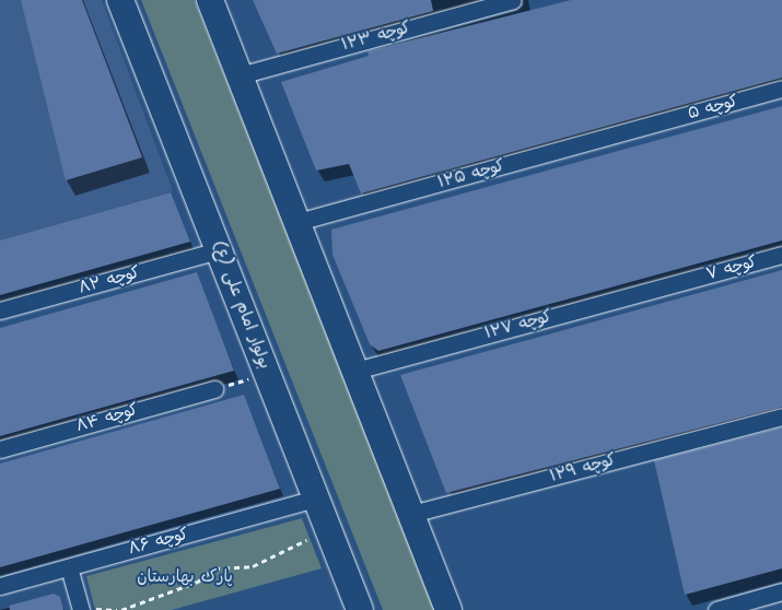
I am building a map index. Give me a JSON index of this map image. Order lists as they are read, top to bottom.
{
  "streets": {
    "main road": ["بولوار امام علی (ع)"],
    "street": [
      "کوچه ۱۲۳",
      "کوچه ۵",
      "کوچه ۱۲۵",
      "کوچه ۷",
      "کوچه ۸۲",
      "کوچه ۱۲۷",
      "کوچه ۸۴",
      "کوچه ۱۲۹",
      "کوچه ۸۶"
    ]
  },
  "crossings": [
    ["کوچه ۵", "کوچه ۱۲۵"],
    ["کوچه ۷", "کوچه ۱۲۷"],
    ["کوچه ۸۲", "بولوار امام علی (ع)"],
    ["بولوار امام علی (ع)", "کوچه ۸۶"]
  ],
  "parks": ["پارک بهارستان"]
}
